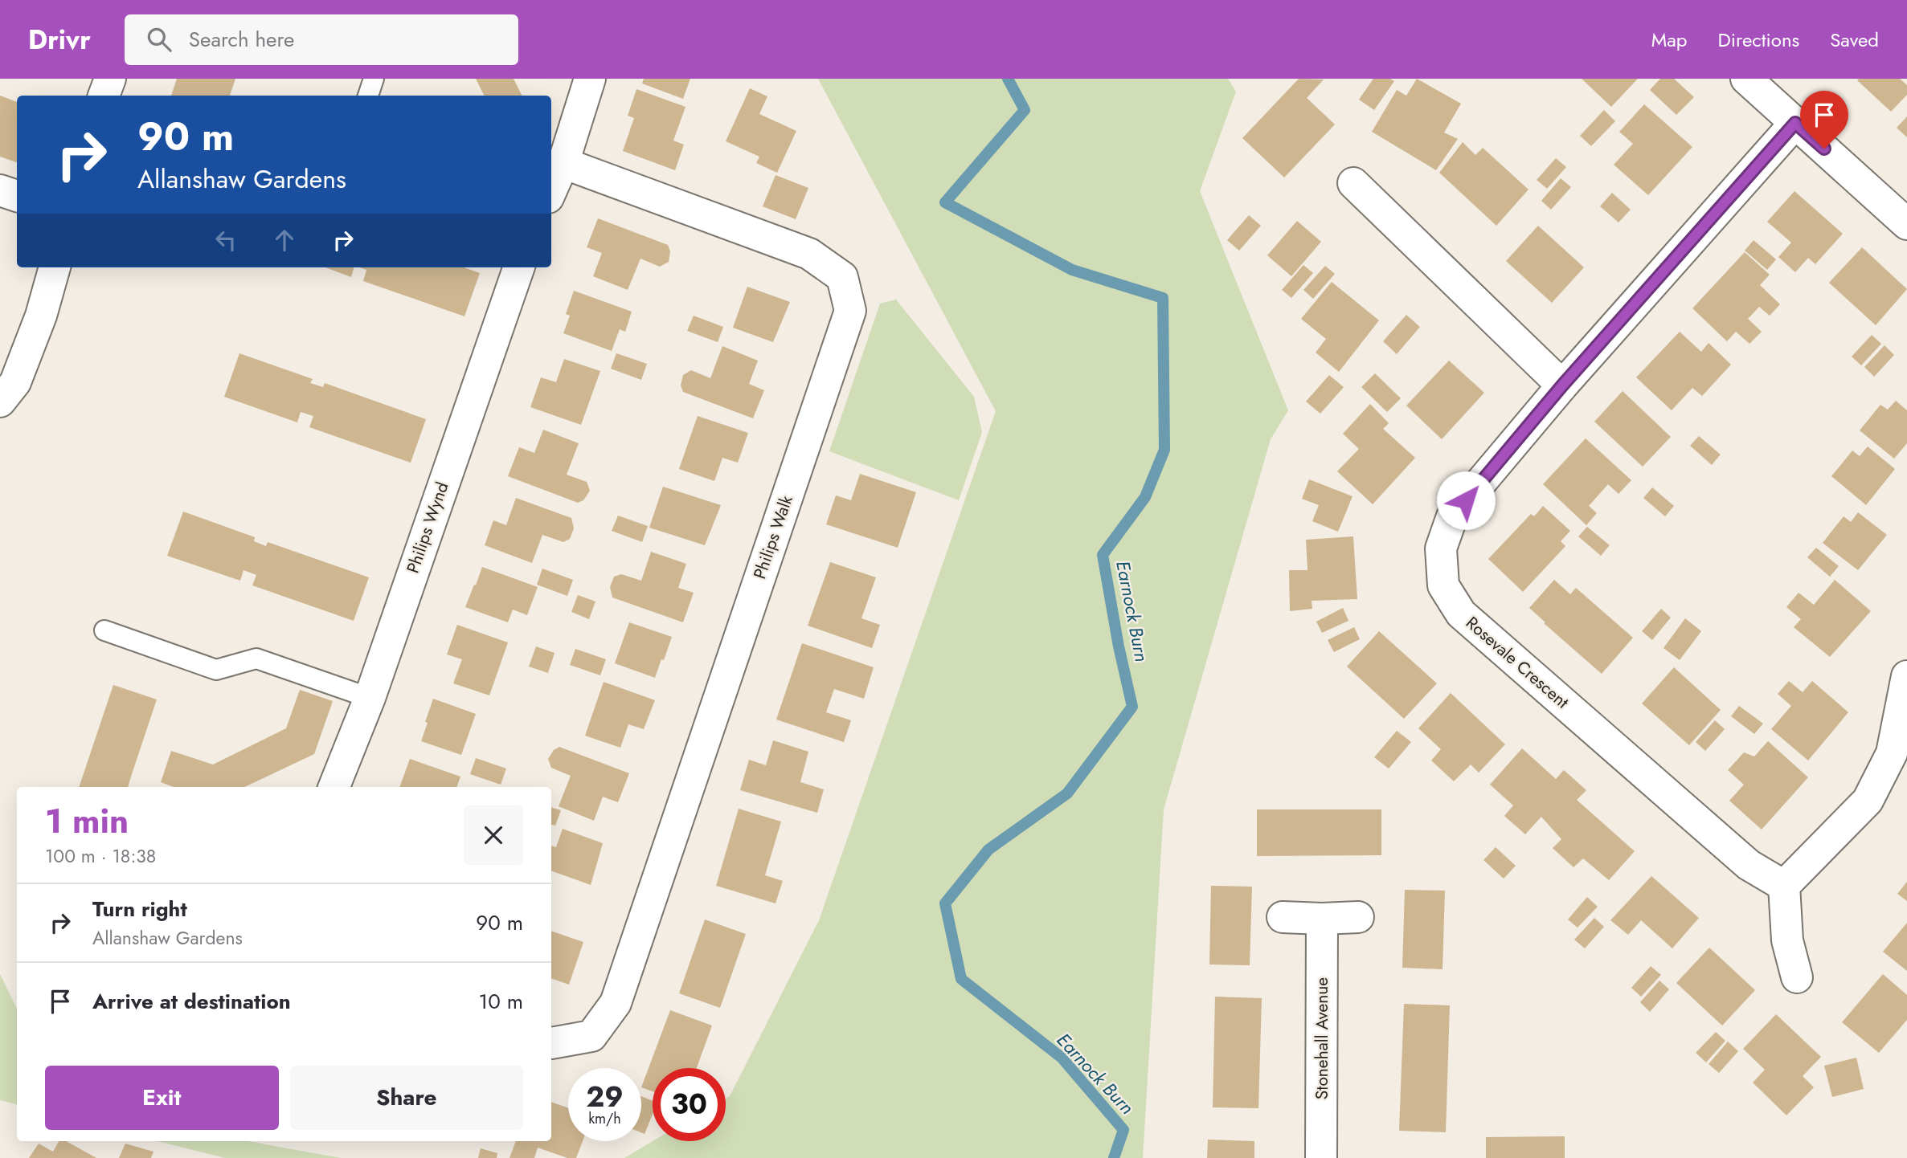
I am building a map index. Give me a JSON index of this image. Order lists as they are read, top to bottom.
{
  "streets": {
    "street": [
      "Philips Wynd",
      "Philips Walk",
      "Rosevale Crescent",
      "Stonehall Avenue"
    ]
  },
  "water": ["Earnock Burn"],
  "page": {
    "header": "Drivr",
    "search": "Search here",
    "nav": ["Map", "Directions", "Saved"],
    "turn": ["90 m", "Allanshaw Gardens"],
    "heading": ["1 min", "100 m · 18:38"],
    "list": [
      {
        "name": "Turn right",
        "note": "Allanshaw Gardens",
        "value": "90 m"
      },
      {
        "name": "Arrive at destination",
        "value": "10 m"
      }
    ],
    "buttons": ["Exit", "Share"],
    "speed": "29 km/h",
    "limit": "30"
  }
}
